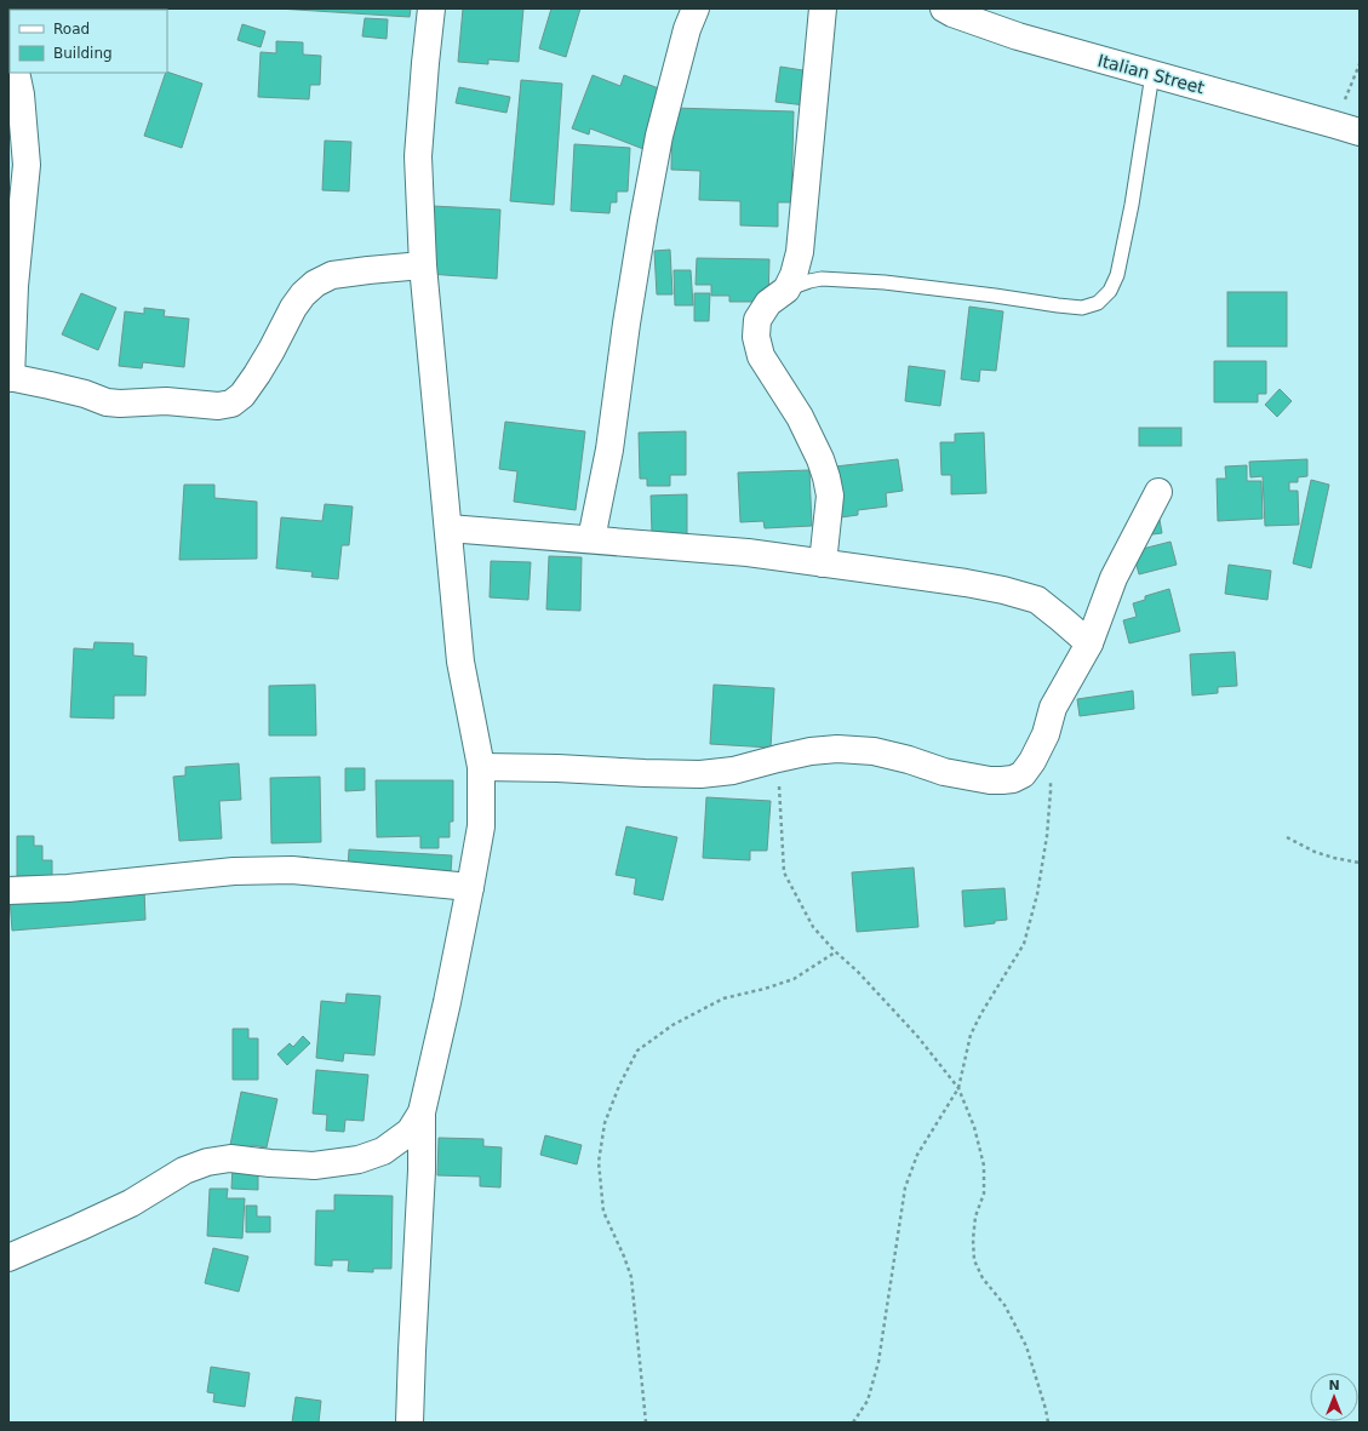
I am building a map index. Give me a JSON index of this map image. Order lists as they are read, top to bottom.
{
  "streets": {
    "street": ["Italian Street"]
  },
  "legend": ["Road", "Building"],
  "north": "top"
}
